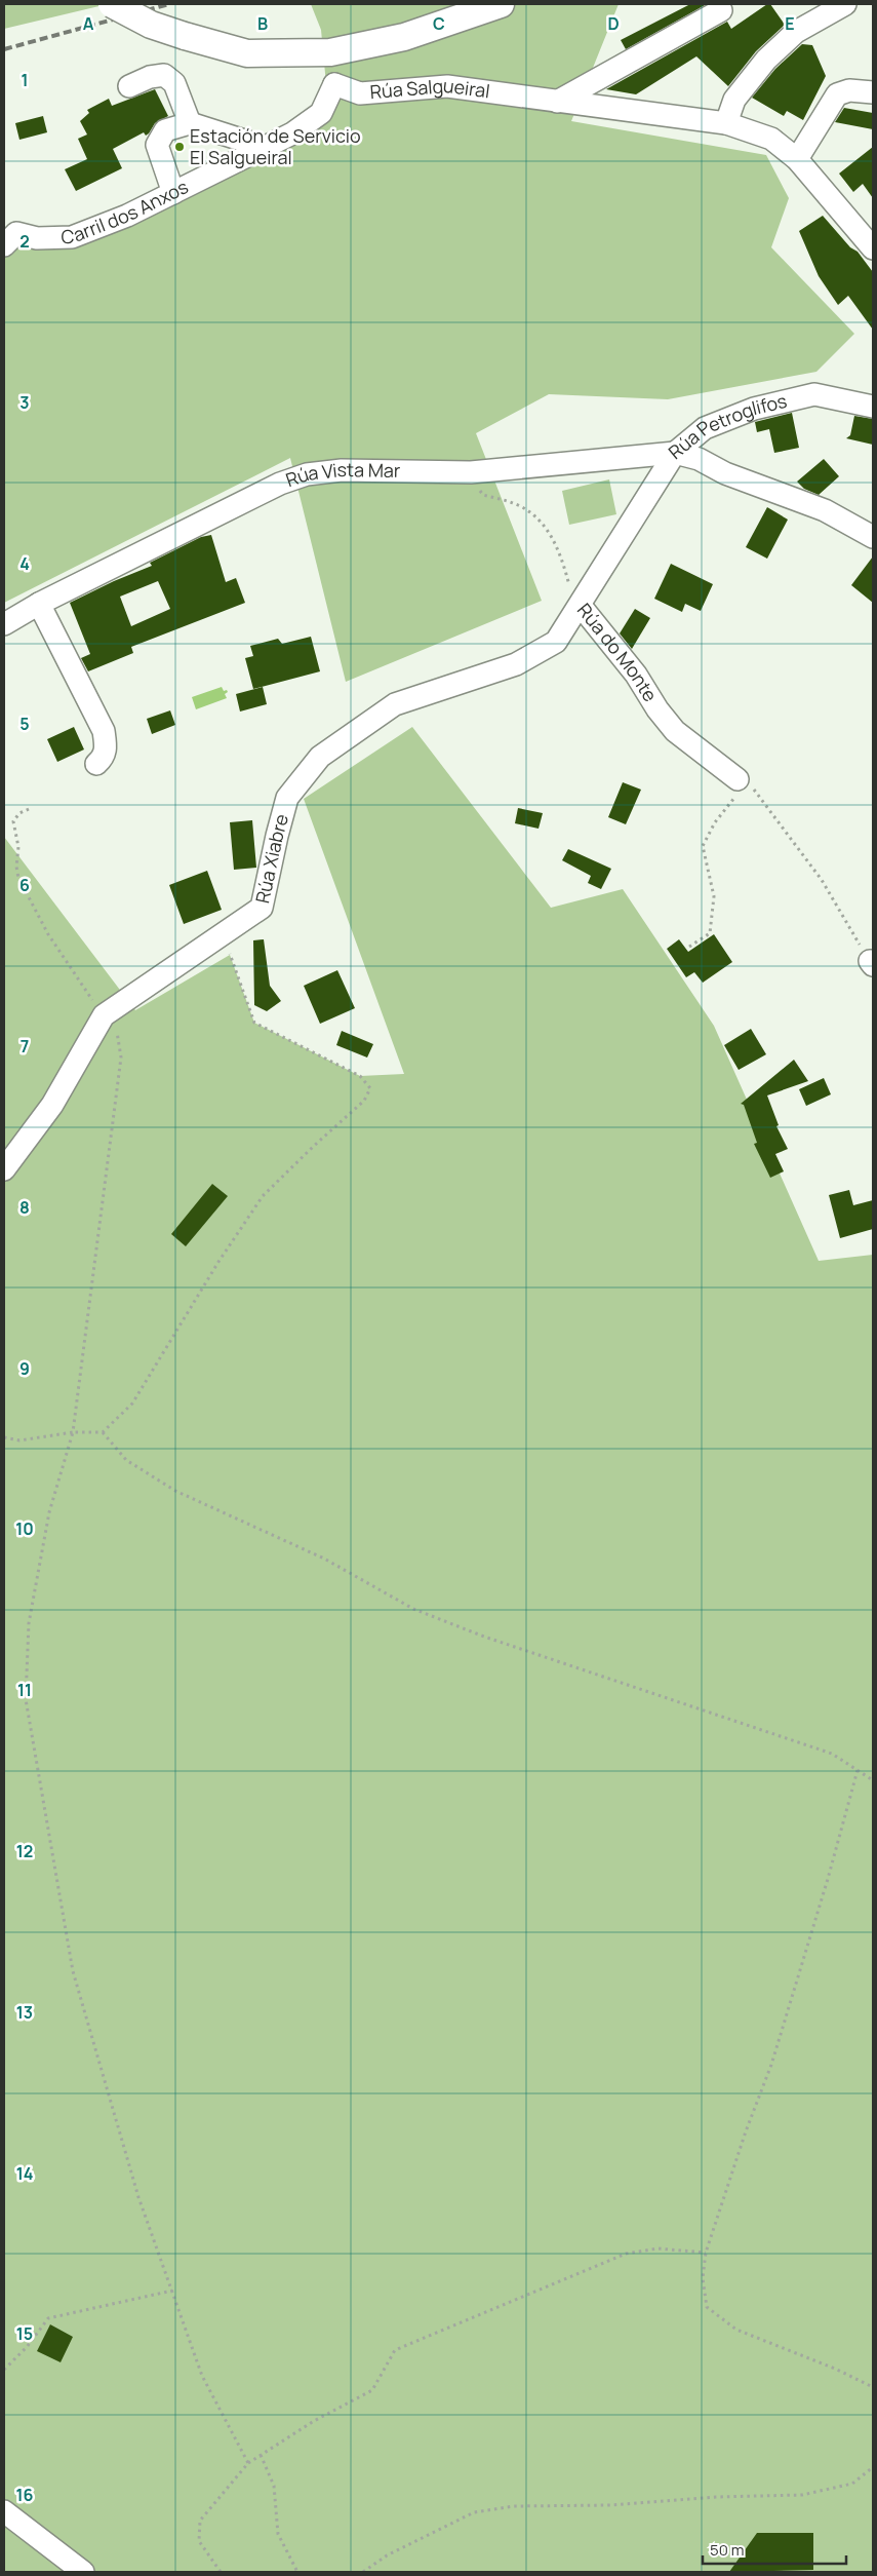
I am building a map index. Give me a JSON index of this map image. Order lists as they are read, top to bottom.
{
  "streets": {
    "street": [
      "Rúa Salgueiral",
      "Carril dos Anxos",
      "Rúa Petroglifos",
      "Rúa Vista Mar",
      "Rúa do Monte",
      "Rúa Xiabre"
    ]
  },
  "crossings": [
    ["Rúa Salgueiral", "Carril dos Anxos"],
    ["Rúa Petroglifos", "Rúa Vista Mar"],
    ["Rúa Petroglifos", "Rúa do Monte"],
    ["Rúa Vista Mar", "Rúa do Monte"],
    ["Rúa do Monte", "Rúa Xiabre"]
  ],
  "places": ["Estación de Servicio El Salgueiral"],
  "scale_bar": "50 m",
  "grid": {
    "columns": [
      "A",
      "B",
      "C",
      "D",
      "E"
    ],
    "rows": [
      "1",
      "2",
      "3",
      "4",
      "5",
      "6",
      "7",
      "8",
      "9",
      "10",
      "11",
      "12",
      "13",
      "14",
      "15",
      "16"
    ]
  }
}
